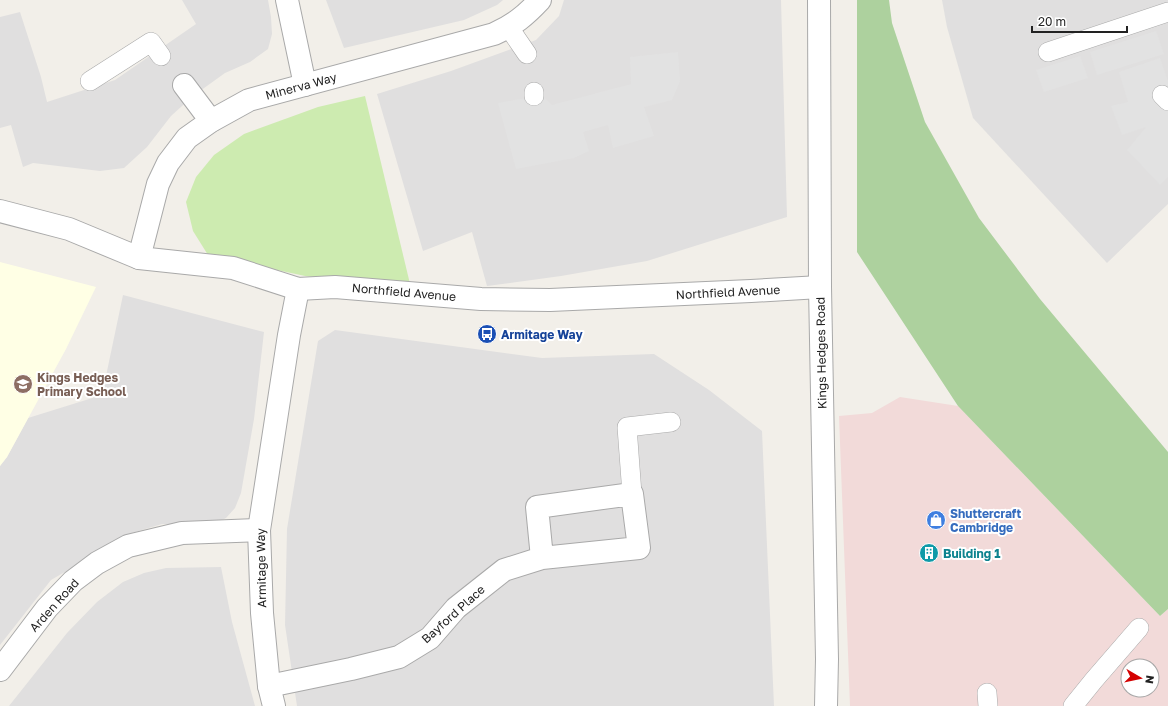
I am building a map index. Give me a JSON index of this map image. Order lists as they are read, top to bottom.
{
  "streets": {
    "street": [
      "Minerva Way",
      "Northfield Avenue",
      "Kings Hedges Road",
      "Armitage Way",
      "Arden Road",
      "Bayford Place"
    ]
  },
  "crossings": [
    ["Minerva Way", "Northfield Avenue"],
    ["Northfield Avenue", "Kings Hedges Road"],
    ["Northfield Avenue", "Armitage Way"],
    ["Armitage Way", "Arden Road"],
    ["Armitage Way", "Bayford Place"]
  ],
  "places": {
    "bus stop": ["Armitage Way"],
    "school or university": ["Kings Hedges Primary School"],
    "shop": ["Shuttercraft Cambridge"],
    "building": ["Building 1"]
  },
  "scale_bar": "20 m",
  "north": "right"
}
